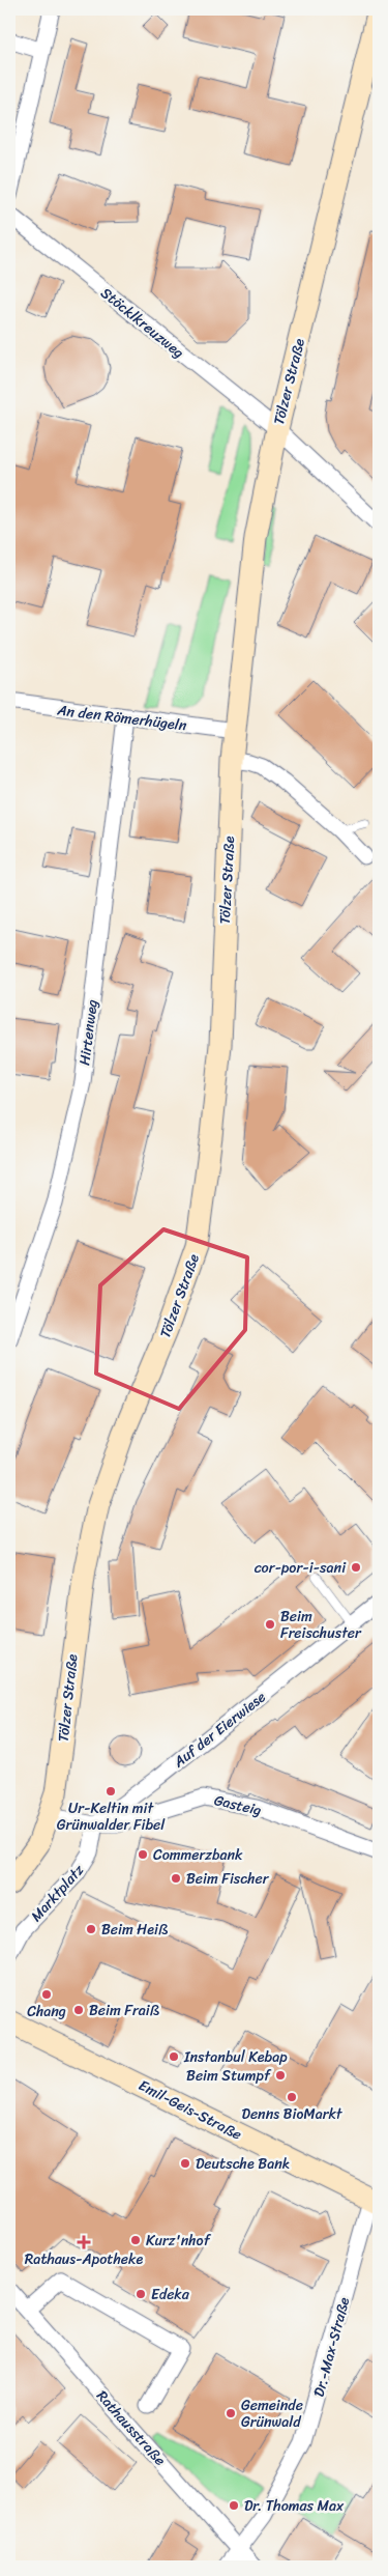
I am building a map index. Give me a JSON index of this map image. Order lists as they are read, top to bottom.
{
  "streets": {
    "main road": ["Tölzer Straße", "Emil-Geis-Straße"],
    "street": [
      "Stöcklkreuzweg",
      "An den Römerhügeln",
      "Hirtenweg",
      "Auf der Eierwiese",
      "Gasteig",
      "Marktplatz",
      "Dr.-Max-Straße",
      "Rathausstraße"
    ]
  },
  "crossings": [
    ["Stöcklkreuzweg", "Tölzer Straße"],
    ["Tölzer Straße", "An den Römerhügeln"],
    ["An den Römerhügeln", "Hirtenweg"],
    ["Auf der Eierwiese", "Gasteig"],
    ["Auf der Eierwiese", "Marktplatz"],
    ["Gasteig", "Marktplatz"],
    ["Emil-Geis-Straße", "Dr.-Max-Straße"],
    ["Dr.-Max-Straße", "Rathausstraße"]
  ],
  "places": {
    "other": [
      "cor-por-i-sani",
      "Beim Freischuster",
      "Ur-Keltin mit Grünwalder Fibel",
      "Commerzbank",
      "Beim Fischer",
      "Beim Heiß",
      "Chang",
      "Beim Fraiß",
      "Instanbul Kebap",
      "Beim Stumpf",
      "Denns BioMarkt",
      "Deutsche Bank",
      "Kurz'nhof",
      "Edeka",
      "Gemeinde Grünwald",
      "Dr. Thomas Max"
    ],
    "health": ["Rathaus-Apotheke"]
  }
}
